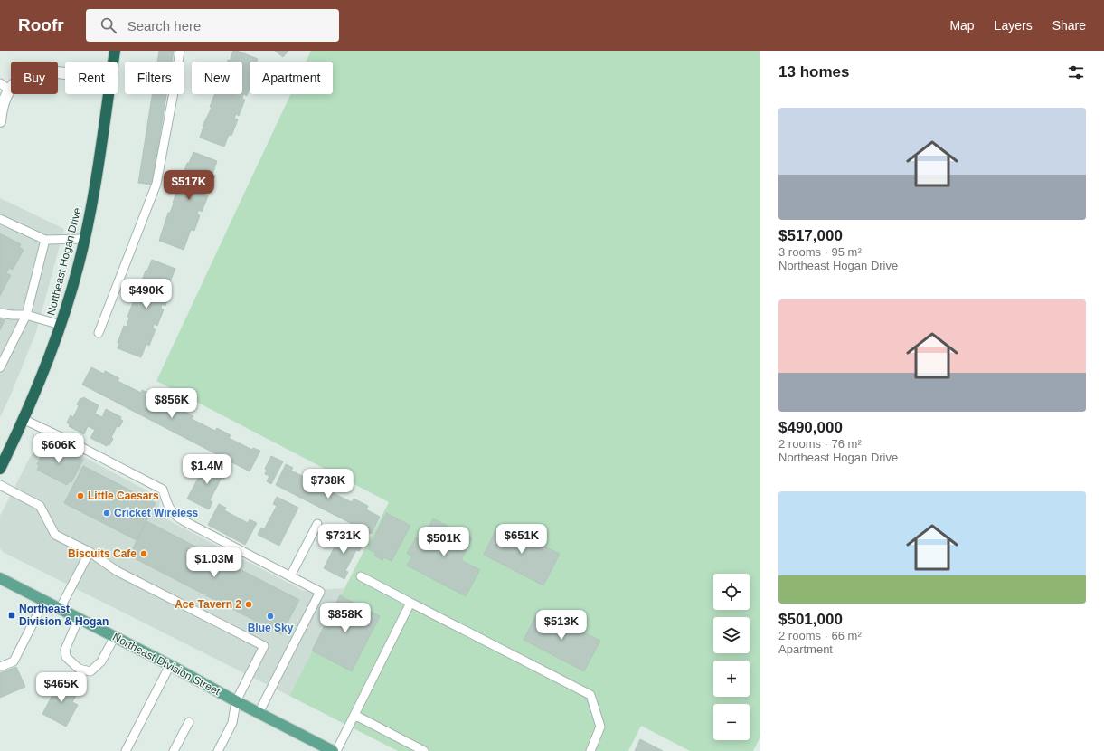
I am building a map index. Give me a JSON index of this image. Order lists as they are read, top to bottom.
{
  "streets": {
    "highway": ["Northeast Hogan Drive"],
    "main road": ["Northeast Division Street"]
  },
  "places": {
    "other": [
      "Little Caesars",
      "Cricket Wireless",
      "Biscuits Cafe",
      "Ace Tavern 2",
      "Blue Sky"
    ],
    "transit": ["Northeast Division & Hogan"]
  },
  "page": {
    "header": "Roofr",
    "search": "Search here",
    "nav": ["Map", "Layers", "Share"],
    "heading": "13 homes",
    "chip": [
      "Buy",
      "Rent",
      "Filters",
      "New",
      "Apartment"
    ],
    "list": [
      {
        "name": "$517,000",
        "note": "3 rooms · 95 m² · Northeast Hogan Drive"
      },
      {
        "name": "$490,000",
        "note": "2 rooms · 76 m² · Northeast Hogan Drive"
      },
      {
        "name": "$501,000",
        "note": "2 rooms · 66 m² · Apartment"
      }
    ],
    "price": [
      "$517K",
      "$490K",
      "$856K",
      "$606K",
      "$1.4M",
      "$738K",
      "$731K",
      "$651K",
      "$501K",
      "$1.03M",
      "$858K",
      "$513K",
      "$465K"
    ],
    "map_buttons": ["+", "−"]
  }
}
